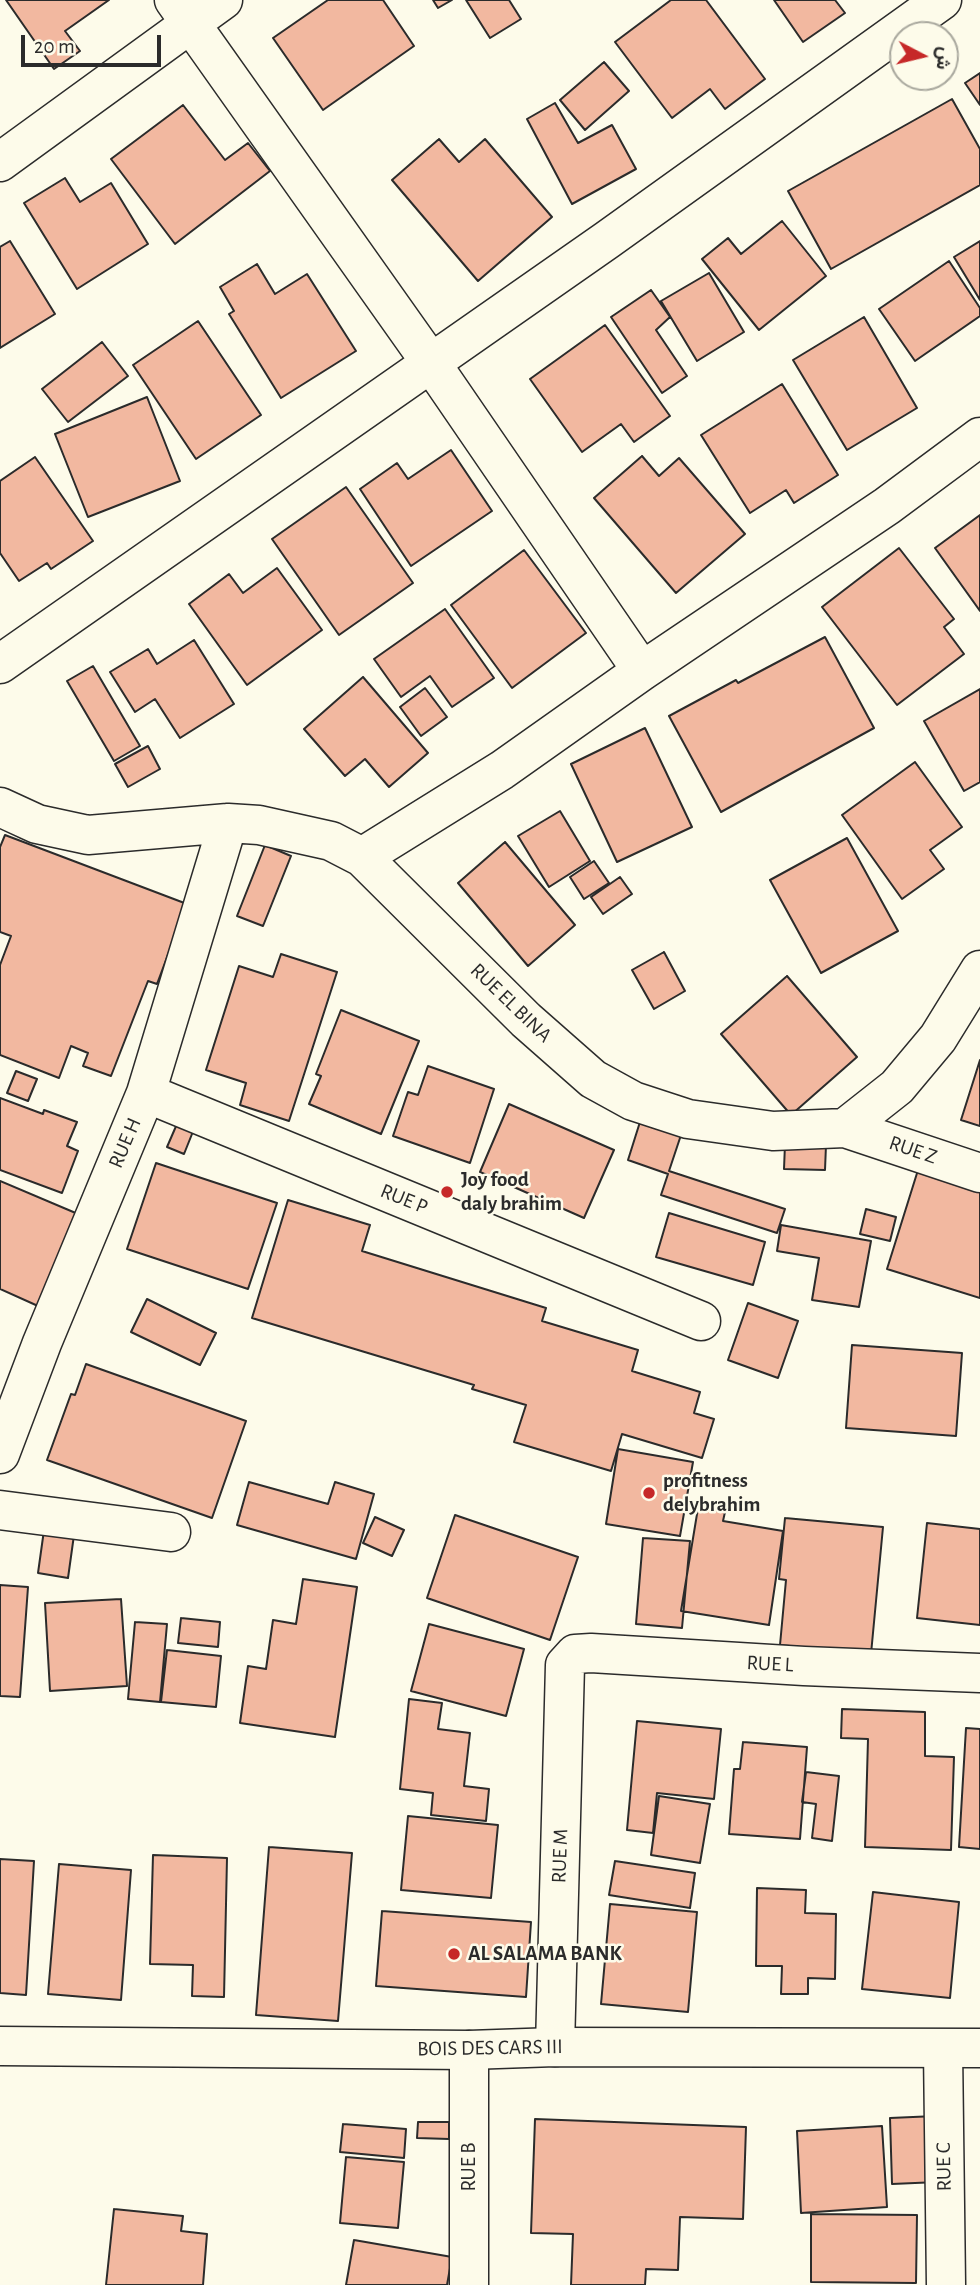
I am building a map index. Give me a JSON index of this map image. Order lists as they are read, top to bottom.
{
  "streets": {
    "street": [
      "RUE EL BINA",
      "RUE H",
      "RUE Z",
      "RUE P",
      "RUE L",
      "RUE M",
      "BOIS DES CARS III",
      "RUE B",
      "RUE C"
    ]
  },
  "crossings": [
    ["RUE EL BINA", "RUE H"],
    ["RUE EL BINA", "RUE Z"],
    ["RUE H", "RUE P"],
    ["RUE L", "RUE M"],
    ["RUE M", "BOIS DES CARS III"],
    ["BOIS DES CARS III", "RUE B"],
    ["BOIS DES CARS III", "RUE C"]
  ],
  "places": ["Joy food daly brahim", "profitness delybrahim", "AL SALAMA BANK"],
  "scale_bar": "20 m",
  "north": "right"
}
